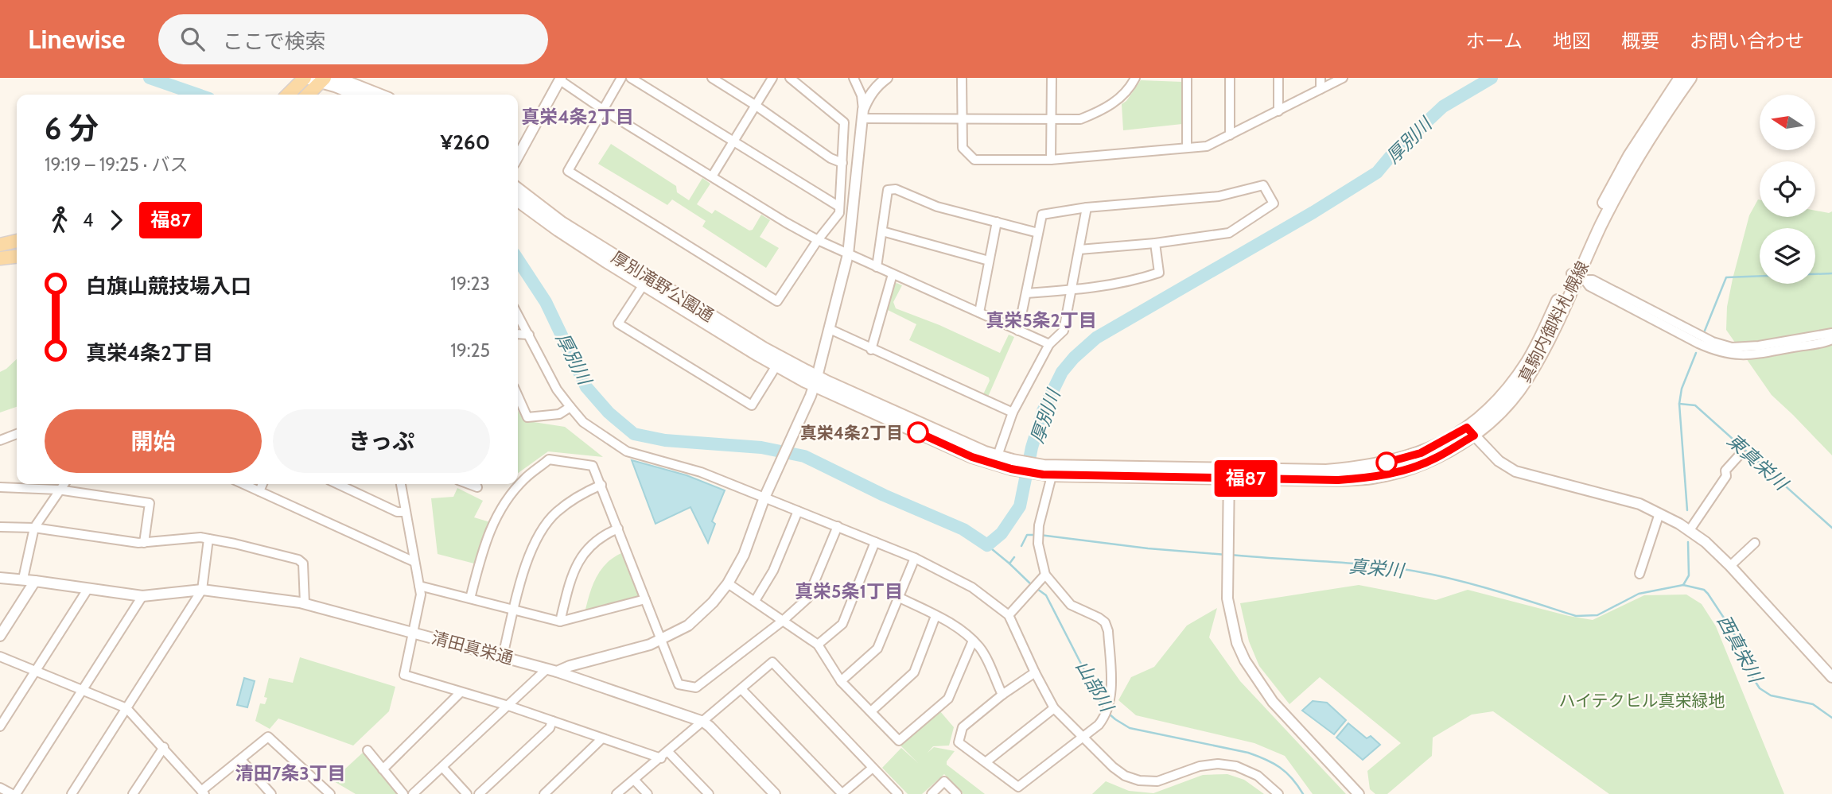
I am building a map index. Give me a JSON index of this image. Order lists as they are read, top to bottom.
{
  "streets": {
    "main road": ["厚別滝野公園通", "真駒内御料札幌線"],
    "street": ["清田真栄通"]
  },
  "crossings": [
    ["厚別滝野公園通", "真駒内御料札幌線"]
  ],
  "districts": [
    "真栄4条2丁目",
    "真栄5条2丁目",
    "真栄5条1丁目",
    "清田7条3丁目"
  ],
  "water": [
    "厚別川",
    "東真栄川",
    "真栄川",
    "西真栄川",
    "山部川"
  ],
  "parks": ["ハイテクヒル真栄緑地"],
  "places": ["真栄4条2丁目"],
  "lines": ["bus line 福87"],
  "north": "left",
  "page": {
    "header": "Linewise",
    "search": "ここで検索",
    "nav": [
      "ホーム",
      "地図",
      "概要",
      "お問い合わせ"
    ],
    "on_map": "福87",
    "heading": ["6 分", "19:19 – 19:25 · バス", "¥260"],
    "legs": ["4", "福87"],
    "list": [
      {
        "name": "白旗山競技場入口",
        "value": "19:23"
      },
      {
        "name": "真栄4条2丁目",
        "value": "19:25"
      }
    ],
    "buttons": ["開始", "きっぷ"]
  }
}
